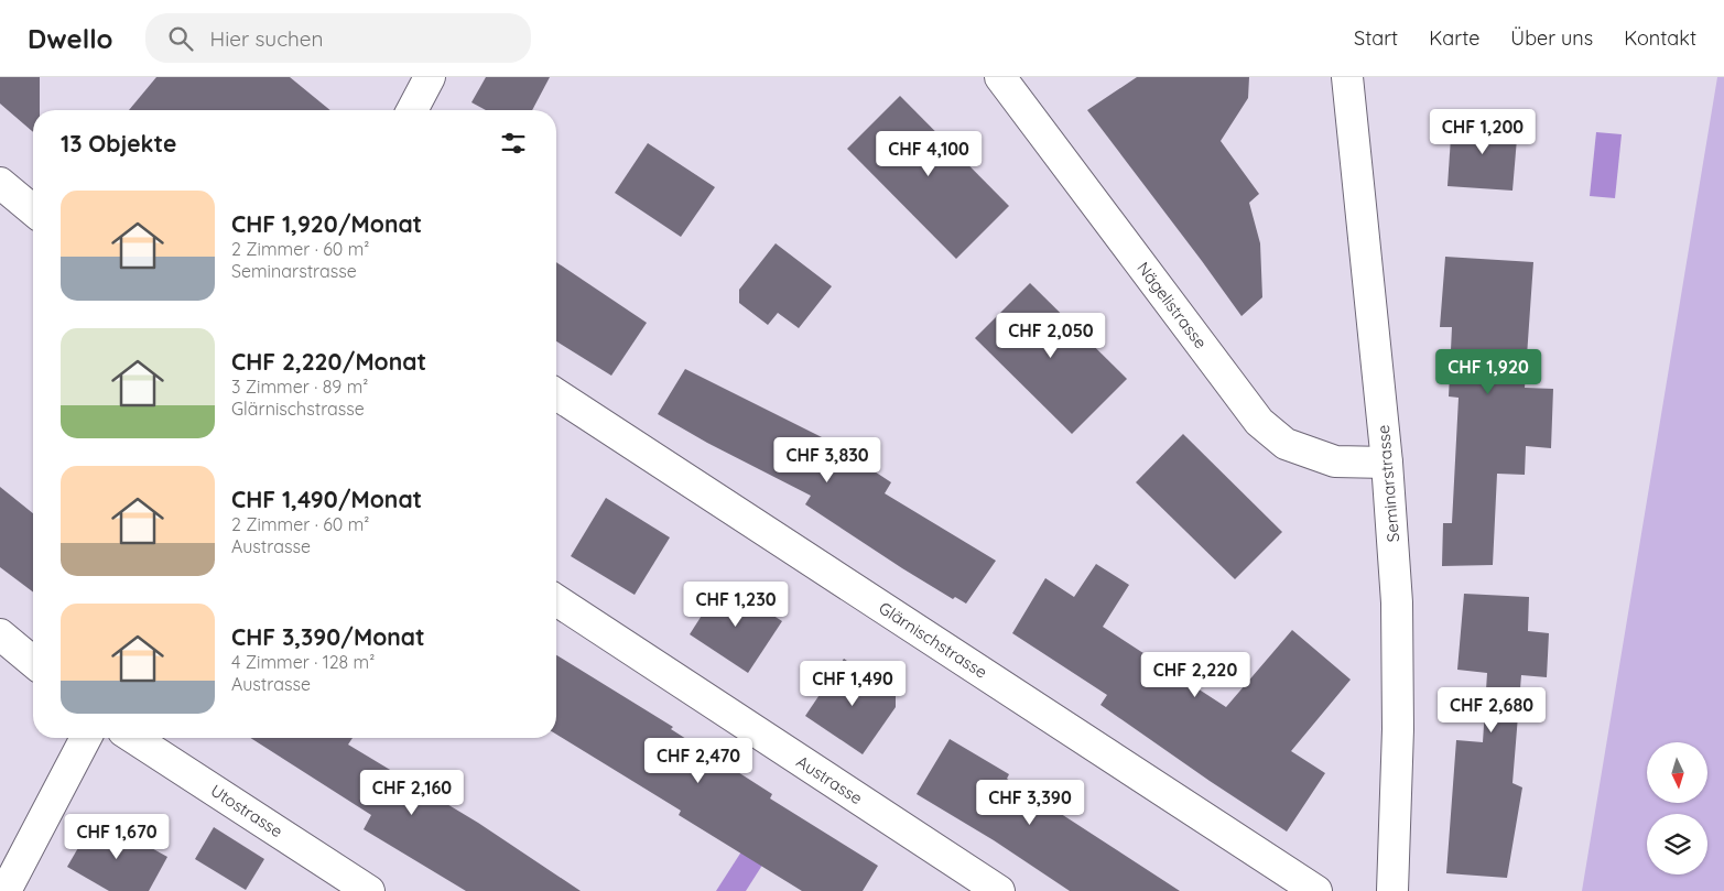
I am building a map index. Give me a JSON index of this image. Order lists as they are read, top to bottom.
{
  "streets": {
    "street": [
      "Nägelistrasse",
      "Seminarstrasse",
      "Glärnischstrasse",
      "Austrasse",
      "Utostrasse"
    ]
  },
  "crossings": [
    ["Nägelistrasse", "Seminarstrasse"]
  ],
  "north": "bottom",
  "page": {
    "header": "Dwello",
    "search": "Hier suchen",
    "nav": [
      "Start",
      "Karte",
      "Über uns",
      "Kontakt"
    ],
    "price": [
      "CHF 1,200",
      "CHF 4,100",
      "CHF 2,050",
      "CHF 1,920",
      "CHF 3,830",
      "CHF 1,230",
      "CHF 2,220",
      "CHF 1,490",
      "CHF 2,680",
      "CHF 2,470",
      "CHF 2,160",
      "CHF 3,390",
      "CHF 1,670"
    ],
    "heading": "13 Objekte",
    "list": [
      {
        "name": "CHF 1,920/Monat",
        "note": "2 Zimmer · 60 m² · Seminarstrasse"
      },
      {
        "name": "CHF 2,220/Monat",
        "note": "3 Zimmer · 89 m² · Glärnischstrasse"
      },
      {
        "name": "CHF 1,490/Monat",
        "note": "2 Zimmer · 60 m² · Austrasse"
      },
      {
        "name": "CHF 3,390/Monat",
        "note": "4 Zimmer · 128 m² · Austrasse"
      }
    ]
  }
}
